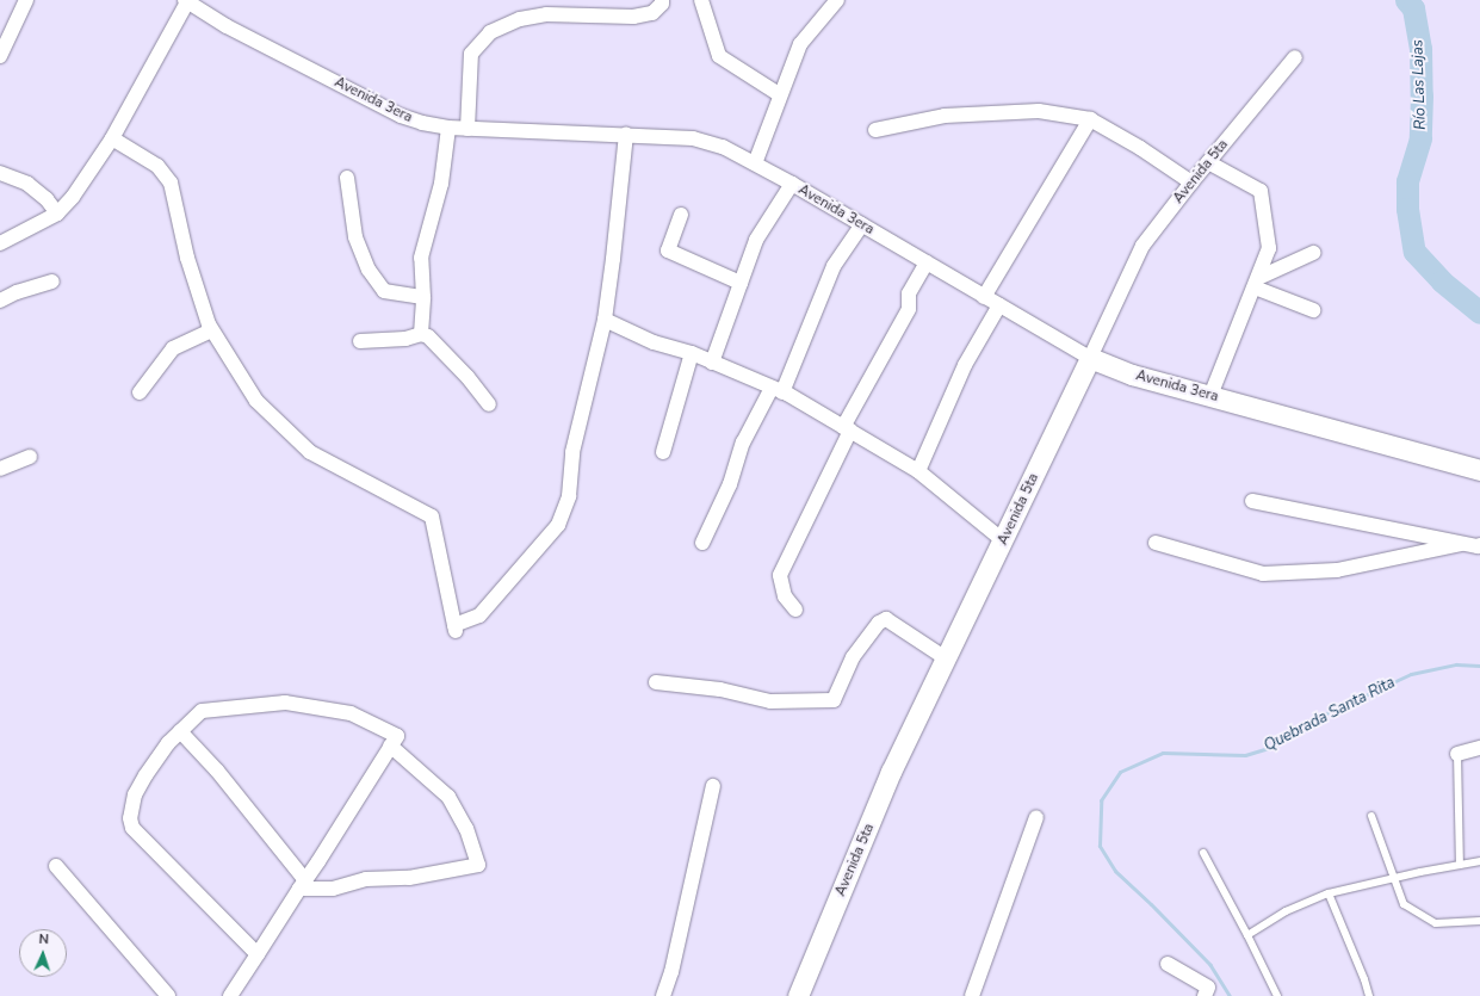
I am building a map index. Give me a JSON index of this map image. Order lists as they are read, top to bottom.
{
  "streets": {
    "street": ["Avenida 3era", "Avenida 5ta"]
  },
  "crossings": [
    ["Avenida 3era", "Avenida 5ta"]
  ],
  "water": ["Río Las Lajas", "Quebrada Santa Rita"],
  "north": "top"
}
